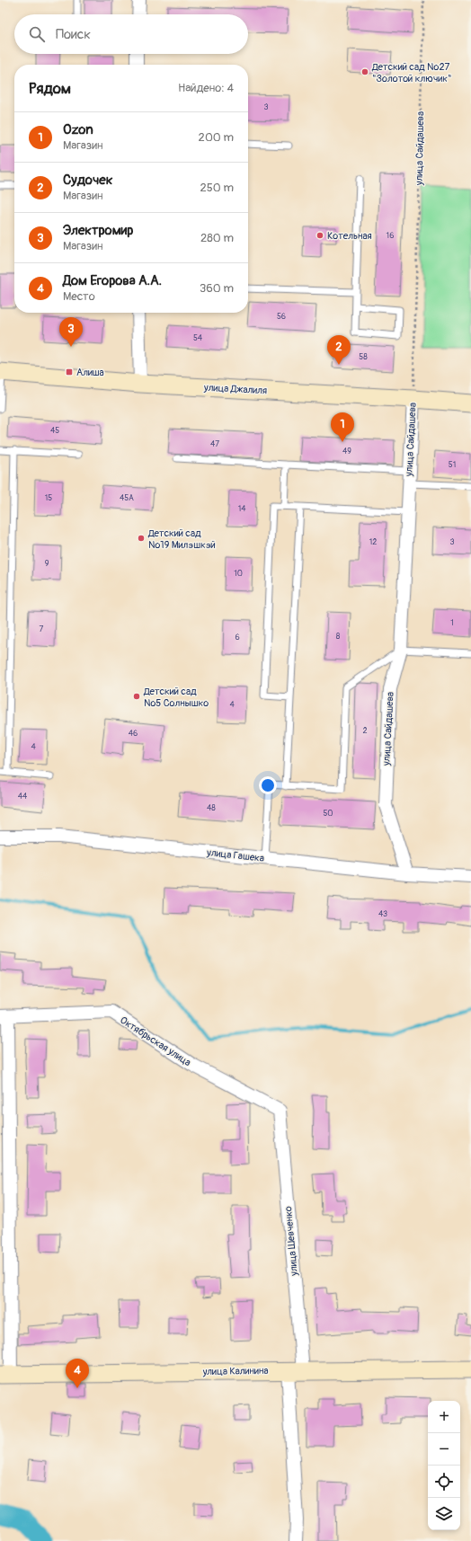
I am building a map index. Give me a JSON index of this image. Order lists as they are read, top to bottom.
{
  "streets": {
    "main road": ["улица Джалиля", "улица Калинина"],
    "street": [
      "улица Сайдашева",
      "улица Гашека",
      "Октябрьская улица",
      "улица Шевченко"
    ]
  },
  "crossings": [
    ["улица Сайдашева", "улица Джалиля"],
    ["улица Сайдашева", "улица Гашека"],
    ["Октябрьская улица", "улица Шевченко"],
    ["улица Шевченко", "улица Калинина"]
  ],
  "places": {
    "other": [
      "Детский сад №27 \"Золотой ключик\"",
      "Котельная",
      "Детский сад №19 Милэшкэй",
      "Детский сад №5 Солнышко"
    ],
    "transit": ["Алиша"]
  },
  "house_numbers": [
    "3",
    "16",
    "56",
    "54",
    "58",
    "45",
    "47",
    "49",
    "51",
    "15",
    "45А",
    "14",
    "12",
    "3",
    "9",
    "10",
    "1",
    "7",
    "8",
    "6",
    "4",
    "2",
    "46",
    "4",
    "44",
    "48",
    "50",
    "43"
  ],
  "page": {
    "search": "Поиск",
    "heading": ["Рядом", "Найдено: 4"],
    "list": [
      {
        "mark": "1",
        "name": "Ozon",
        "note": "Магазин",
        "value": "200 m"
      },
      {
        "mark": "2",
        "name": "Судочек",
        "note": "Магазин",
        "value": "250 m"
      },
      {
        "mark": "3",
        "name": "Электромир",
        "note": "Магазин",
        "value": "280 m"
      },
      {
        "mark": "4",
        "name": "Дом Егорова А.А.",
        "note": "Место",
        "value": "360 m"
      }
    ],
    "pins": [
      "3",
      "2",
      "1",
      "4"
    ],
    "map_buttons": ["+", "−"]
  }
}
